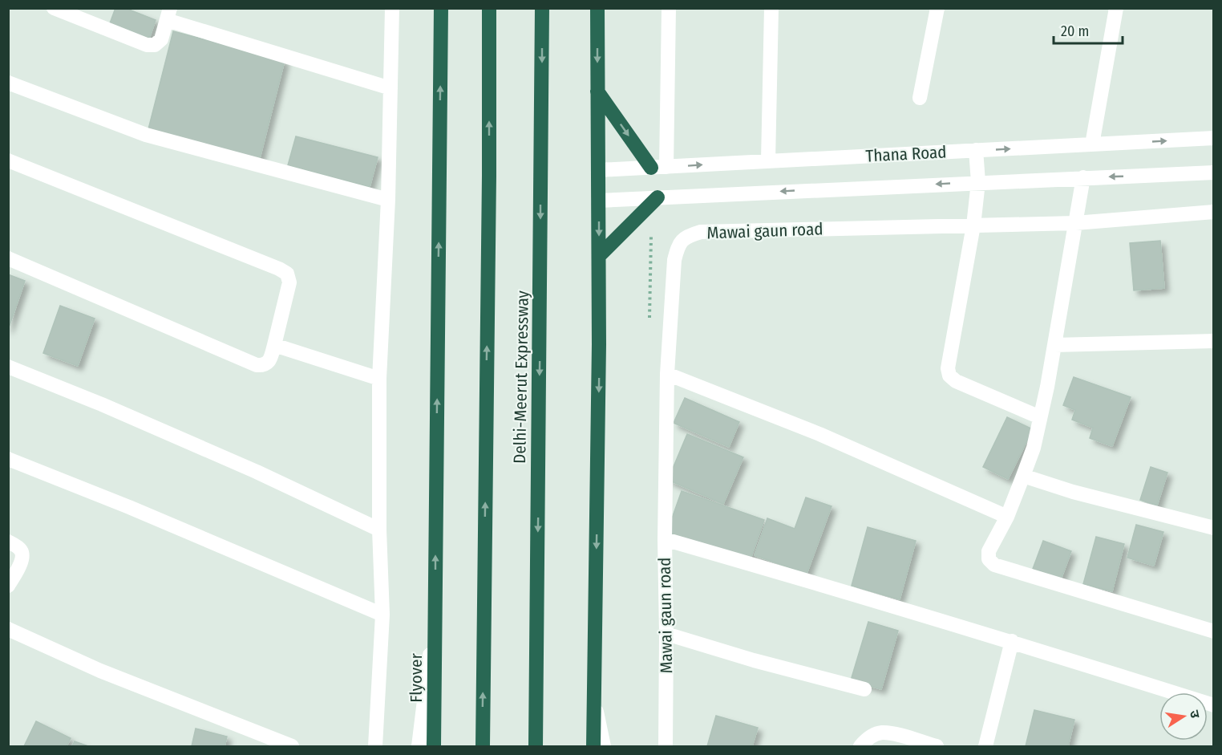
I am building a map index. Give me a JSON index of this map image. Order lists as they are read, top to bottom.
{
  "streets": {
    "highway": ["Delhi-Meerut Expressway", "Flyover"],
    "street": ["Thana Road", "Mawai gaun road"]
  },
  "one_way": ["Flyover"],
  "scale_bar": "20 m",
  "north": "right"
}
